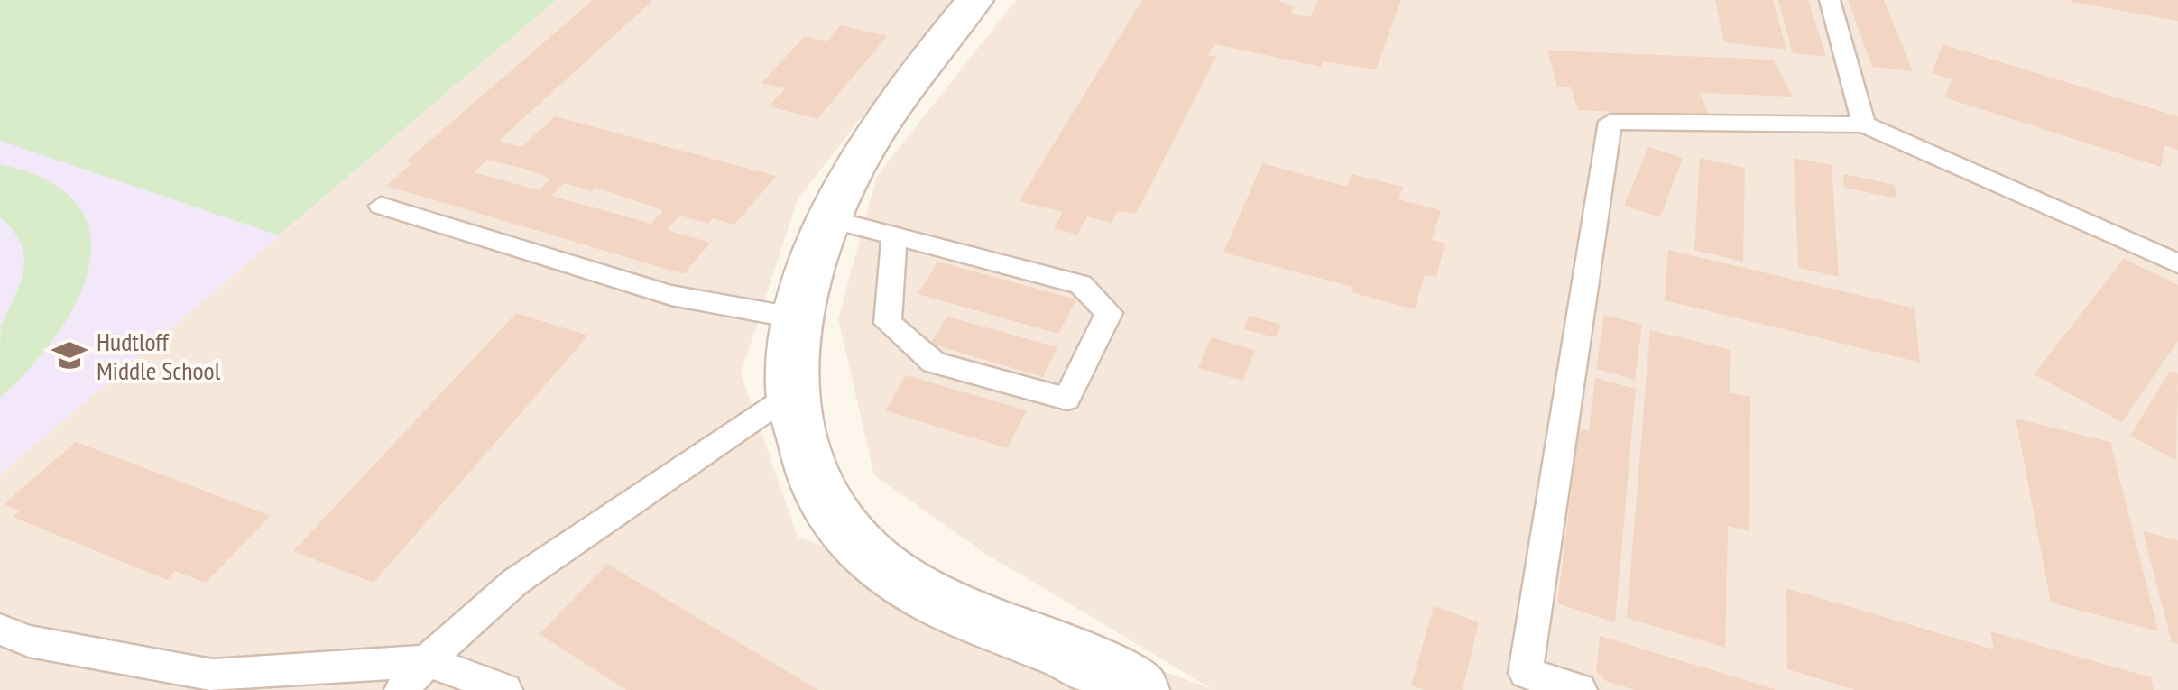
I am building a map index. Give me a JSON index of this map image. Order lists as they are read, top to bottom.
{
  "places": {
    "school or university": ["Hudtloff Middle School"]
  }
}
